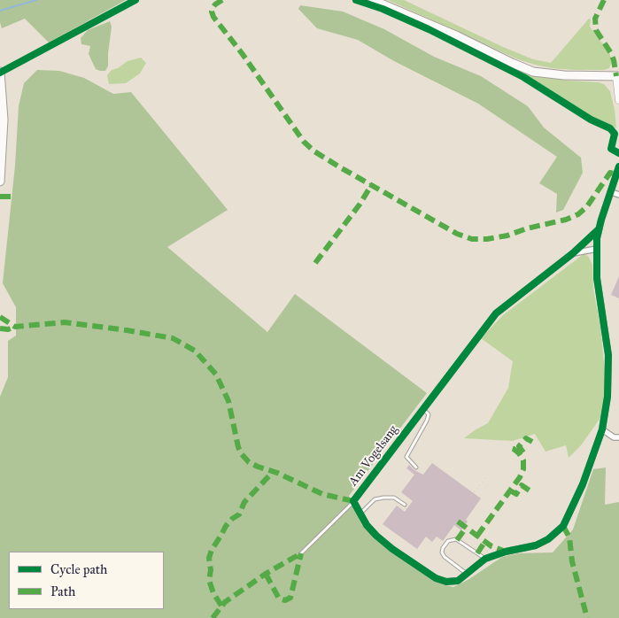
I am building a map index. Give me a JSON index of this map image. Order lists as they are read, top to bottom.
{
  "streets": {
    "street": ["Am Vogelsang"]
  },
  "legend": ["Cycle path", "Path"]
}
